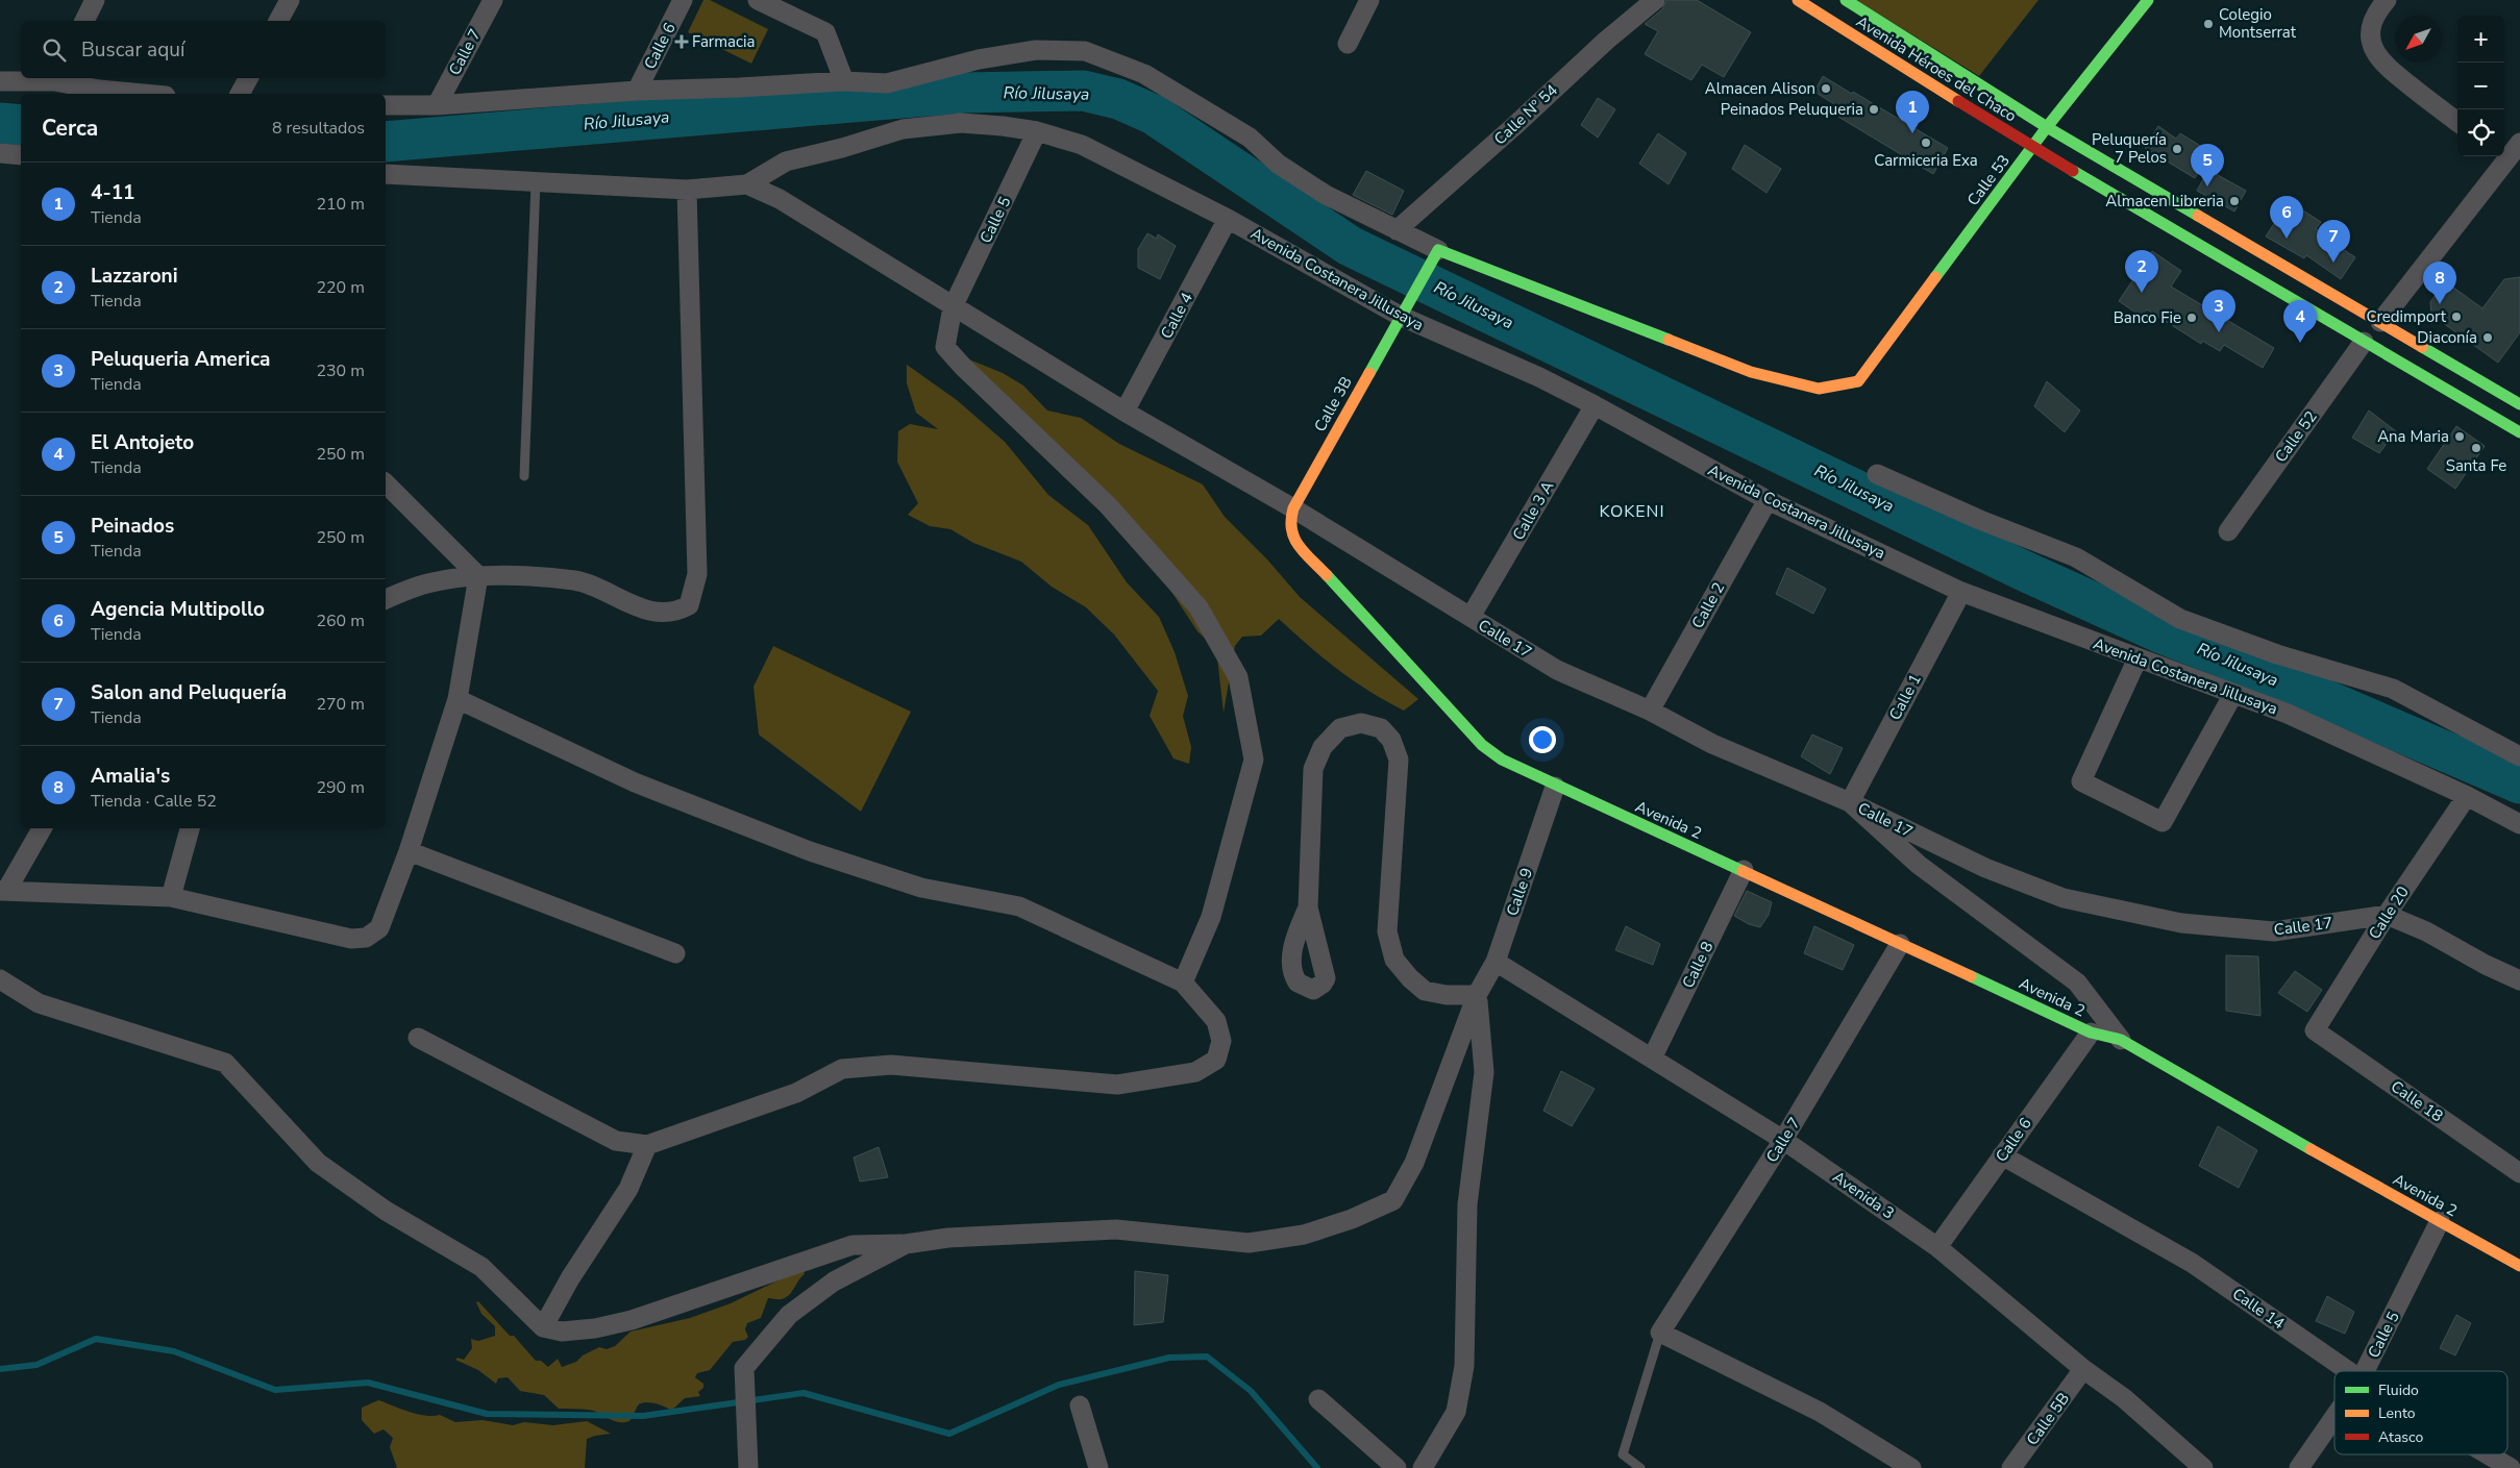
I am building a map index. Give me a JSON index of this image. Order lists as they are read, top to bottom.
{
  "streets": {
    "street": [
      "Calle 6",
      "Calle 7",
      "Avenida Héroes del Chaco",
      "Calle Nº 54",
      "Calle 53",
      "Calle 5",
      "Avenida Costanera Jillusaya",
      "Calle 4",
      "Calle 3B",
      "Calle 52",
      "Calle 3 A",
      "Calle 2",
      "Calle 17",
      "Calle 1",
      "Avenida 2",
      "Calle 9",
      "Calle 20",
      "Calle 8",
      "Calle 18",
      "Avenida 3",
      "Calle 14",
      "Calle 5B"
    ]
  },
  "crossings": [
    ["Calle 6", "Avenida 2"],
    ["Calle 6", "Avenida 3"],
    ["Calle 6", "Calle 14"],
    ["Calle 7", "Avenida 2"],
    ["Calle 7", "Avenida 3"],
    ["Avenida Héroes del Chaco", "Calle 53"],
    ["Avenida Héroes del Chaco", "Calle 52"],
    ["Calle 53", "Calle 3B"],
    ["Calle 5", "Avenida Costanera Jillusaya"],
    ["Calle 5", "Calle 17"],
    ["Calle 5", "Avenida 2"],
    ["Avenida Costanera Jillusaya", "Calle 4"],
    ["Avenida Costanera Jillusaya", "Calle 3B"],
    ["Avenida Costanera Jillusaya", "Calle 3 A"],
    ["Avenida Costanera Jillusaya", "Calle 2"],
    ["Avenida Costanera Jillusaya", "Calle 17"],
    ["Avenida Costanera Jillusaya", "Calle 1"],
    ["Avenida Costanera Jillusaya", "Calle 20"],
    ["Calle 4", "Calle 17"],
    ["Calle 3B", "Calle 17"],
    ["Calle 3B", "Avenida 2"],
    ["Calle 3 A", "Calle 17"],
    ["Calle 2", "Calle 17"],
    ["Calle 17", "Calle 1"],
    ["Calle 17", "Avenida 2"],
    ["Calle 17", "Calle 20"],
    ["Avenida 2", "Calle 9"],
    ["Avenida 2", "Calle 8"],
    ["Calle 9", "Avenida 3"],
    ["Calle 20", "Calle 18"],
    ["Calle 8", "Avenida 3"],
    ["Avenida 3", "Calle 5B"]
  ],
  "districts": ["KOKENI"],
  "water": ["Río Jilusaya"],
  "places": {
    "other": [
      "Colegio Montserrat",
      "Almacen Alison",
      "Peinados Peluqueria",
      "Carmiceria Exa",
      "Peluquería 7 Pelos",
      "Almacen Libreria",
      "Credimport",
      "Banco Fie",
      "Diaconía",
      "Ana Maria",
      "Santa Fe"
    ],
    "health": ["Farmacia"]
  },
  "legend": ["Fluido", "Lento", "Atasco"],
  "north": "bottom left",
  "page": {
    "map_buttons": ["+", "−"],
    "search": "Buscar aquí",
    "pins": [
      "1",
      "5",
      "6",
      "7",
      "2",
      "8",
      "3",
      "4"
    ],
    "heading": ["Cerca", "8 resultados"],
    "list": [
      {
        "mark": "1",
        "name": "4-11",
        "note": "Tienda",
        "value": "210 m"
      },
      {
        "mark": "2",
        "name": "Lazzaroni",
        "note": "Tienda",
        "value": "220 m"
      },
      {
        "mark": "3",
        "name": "Peluqueria America",
        "note": "Tienda",
        "value": "230 m"
      },
      {
        "mark": "4",
        "name": "El Antojeto",
        "note": "Tienda",
        "value": "250 m"
      },
      {
        "mark": "5",
        "name": "Peinados",
        "note": "Tienda",
        "value": "250 m"
      },
      {
        "mark": "6",
        "name": "Agencia Multipollo",
        "note": "Tienda",
        "value": "260 m"
      },
      {
        "mark": "7",
        "name": "Salon and Peluquería",
        "note": "Tienda",
        "value": "270 m"
      },
      {
        "mark": "8",
        "name": "Amalia's",
        "note": "Tienda · Calle 52",
        "value": "290 m"
      }
    ]
  }
}
